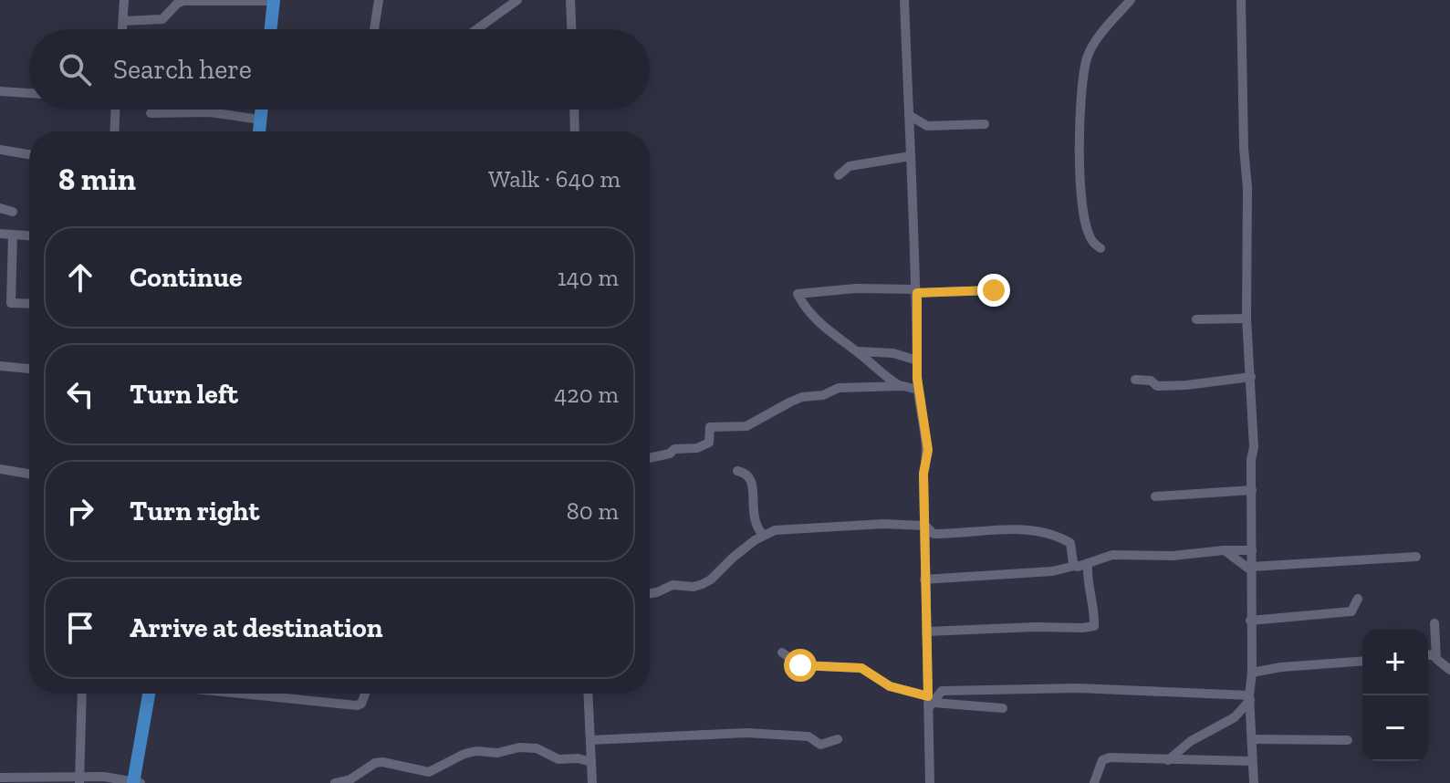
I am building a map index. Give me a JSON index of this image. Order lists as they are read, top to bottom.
{
  "page": {
    "search": "Search here",
    "heading": ["8 min", "Walk · 640 m"],
    "list": [
      ["Continue", "140 m"],
      ["Turn left", "420 m"],
      ["Turn right", "80 m"],
      "Arrive at destination"
    ],
    "map_buttons": ["+", "−"]
  }
}
